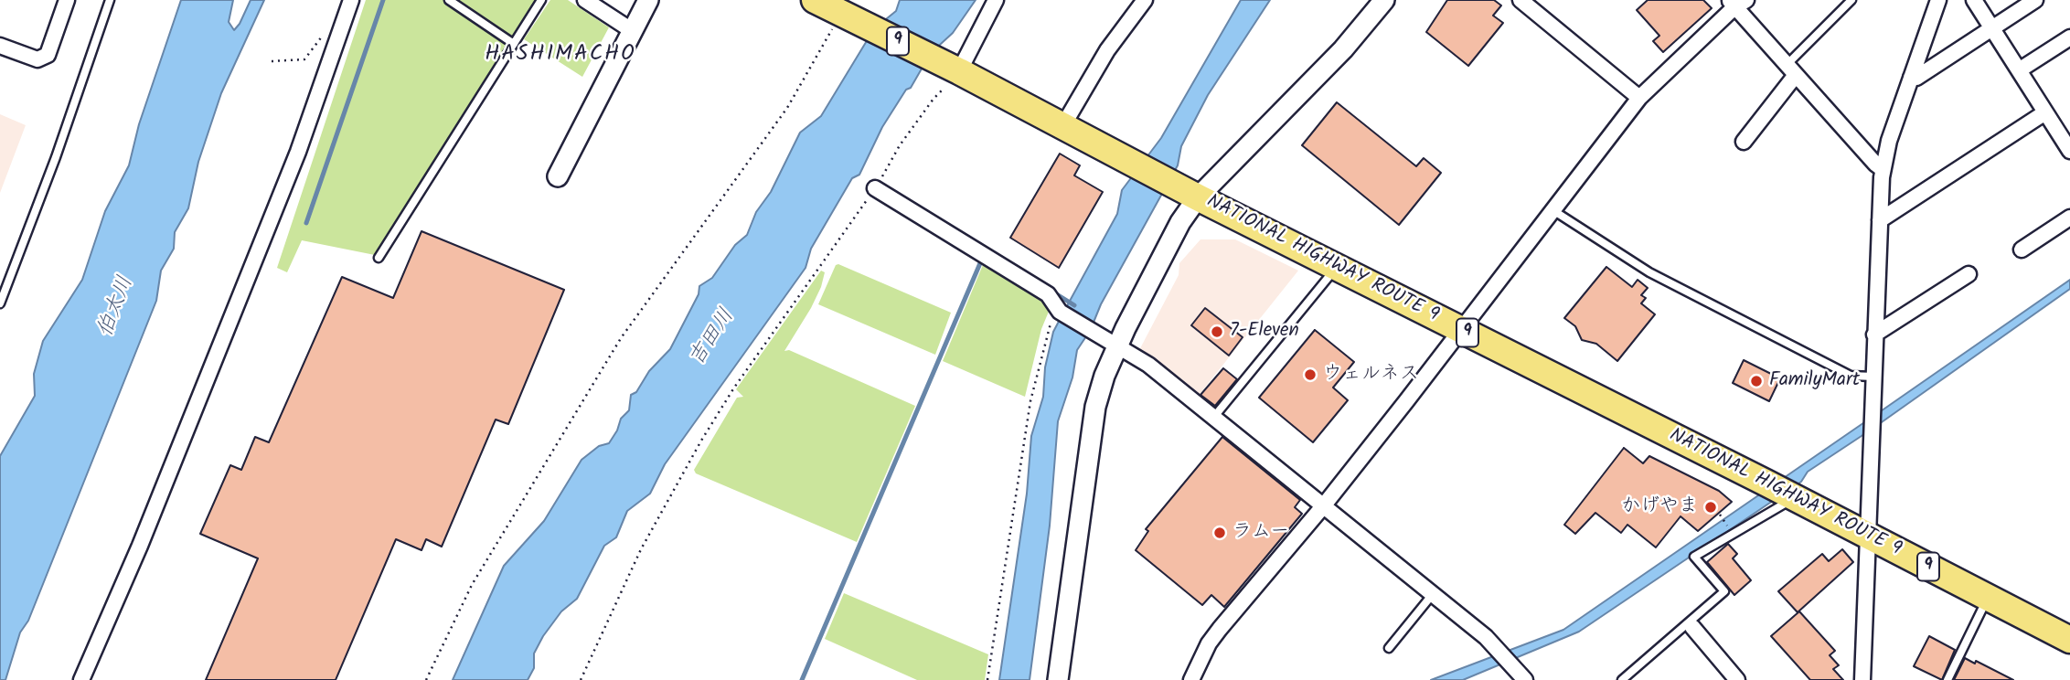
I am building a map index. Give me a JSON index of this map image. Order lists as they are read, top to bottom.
{
  "streets": {
    "highway": ["9", "NATIONAL HIGHWAY ROUTE 9"]
  },
  "districts": ["HASHIMACHO"],
  "water": ["伯太川", "吉田川"],
  "places": [
    "7-Eleven",
    "ウェルネス",
    "FamilyMart",
    "かげやま",
    "ラムー"
  ]
}
